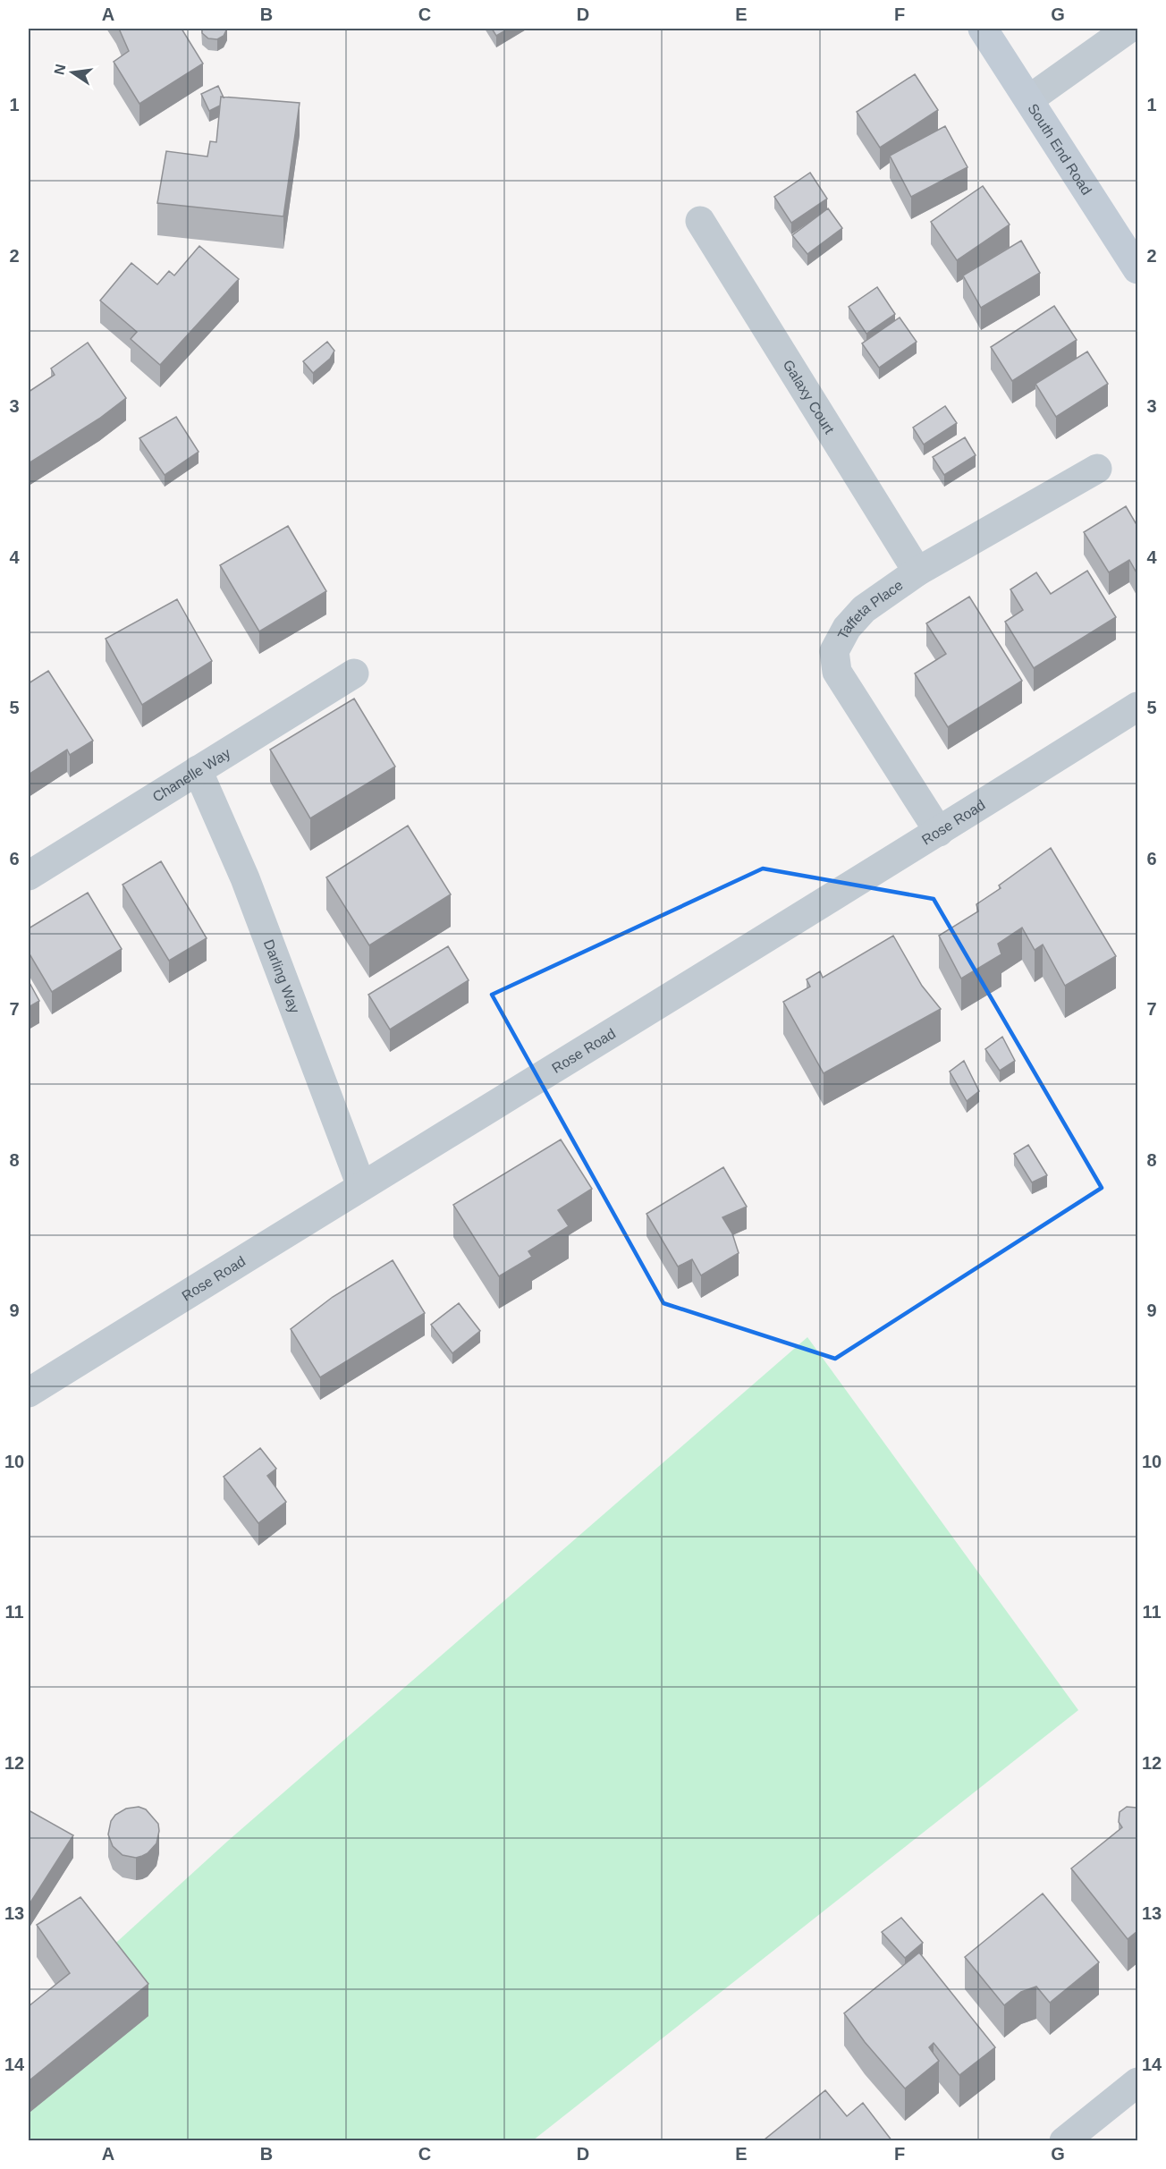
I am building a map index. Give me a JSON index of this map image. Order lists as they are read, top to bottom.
{
  "streets": {
    "main road": ["South End Road"],
    "street": [
      "Galaxy Court",
      "Taffeta Place",
      "Chanelle Way",
      "Rose Road",
      "Darling Way"
    ]
  },
  "crossings": [
    ["Galaxy Court", "Taffeta Place"],
    ["Taffeta Place", "Rose Road"],
    ["Chanelle Way", "Darling Way"],
    ["Rose Road", "Darling Way"]
  ],
  "north": "left",
  "grid": {
    "columns": [
      "A",
      "B",
      "C",
      "D",
      "E",
      "F",
      "G"
    ],
    "rows": [
      "1",
      "2",
      "3",
      "4",
      "5",
      "6",
      "7",
      "8",
      "9",
      "10",
      "11",
      "12",
      "13",
      "14"
    ]
  }
}
